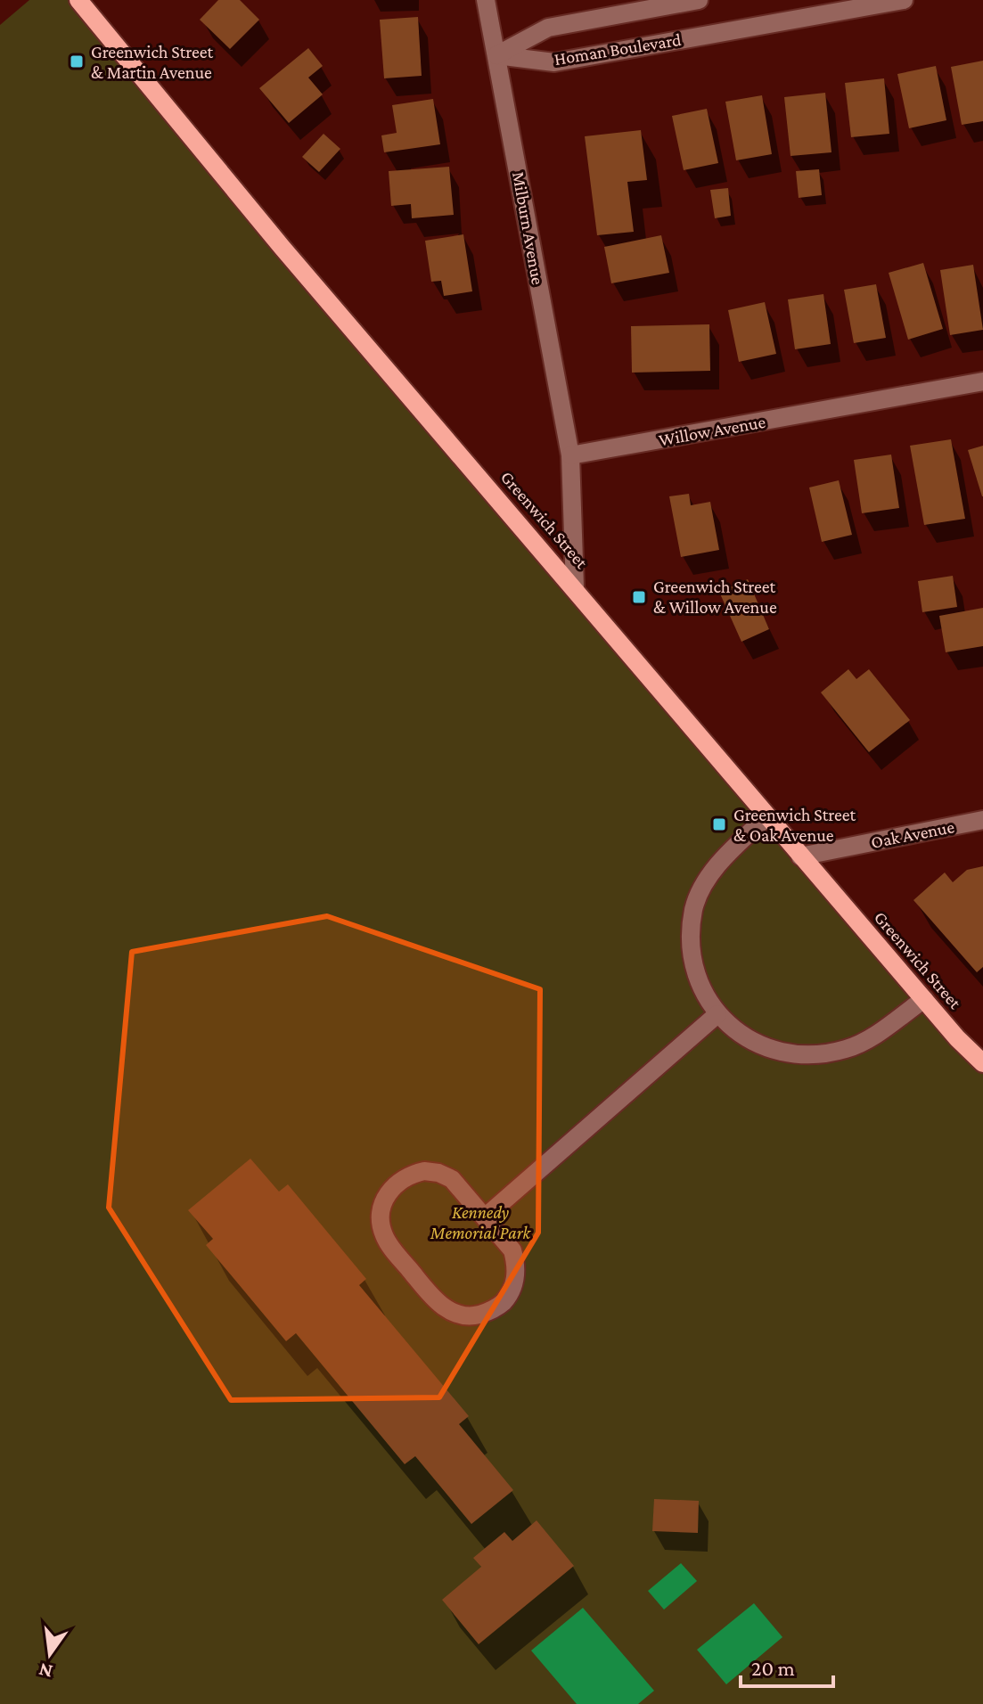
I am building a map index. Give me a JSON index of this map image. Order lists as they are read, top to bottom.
{
  "streets": {
    "main road": ["Greenwich Street"],
    "street": [
      "Homan Boulevard",
      "Milburn Avenue",
      "Willow Avenue",
      "Oak Avenue"
    ]
  },
  "crossings": [
    ["Homan Boulevard", "Milburn Avenue"],
    ["Milburn Avenue", "Willow Avenue"],
    ["Greenwich Street", "Oak Avenue"]
  ],
  "parks": ["Kennedy Memorial Park"],
  "places": {
    "transit": ["Greenwich Street & Martin Avenue", "Greenwich Street & Willow Avenue", "Greenwich Street & Oak Avenue"]
  },
  "scale_bar": "20 m",
  "north": "bottom"
}
